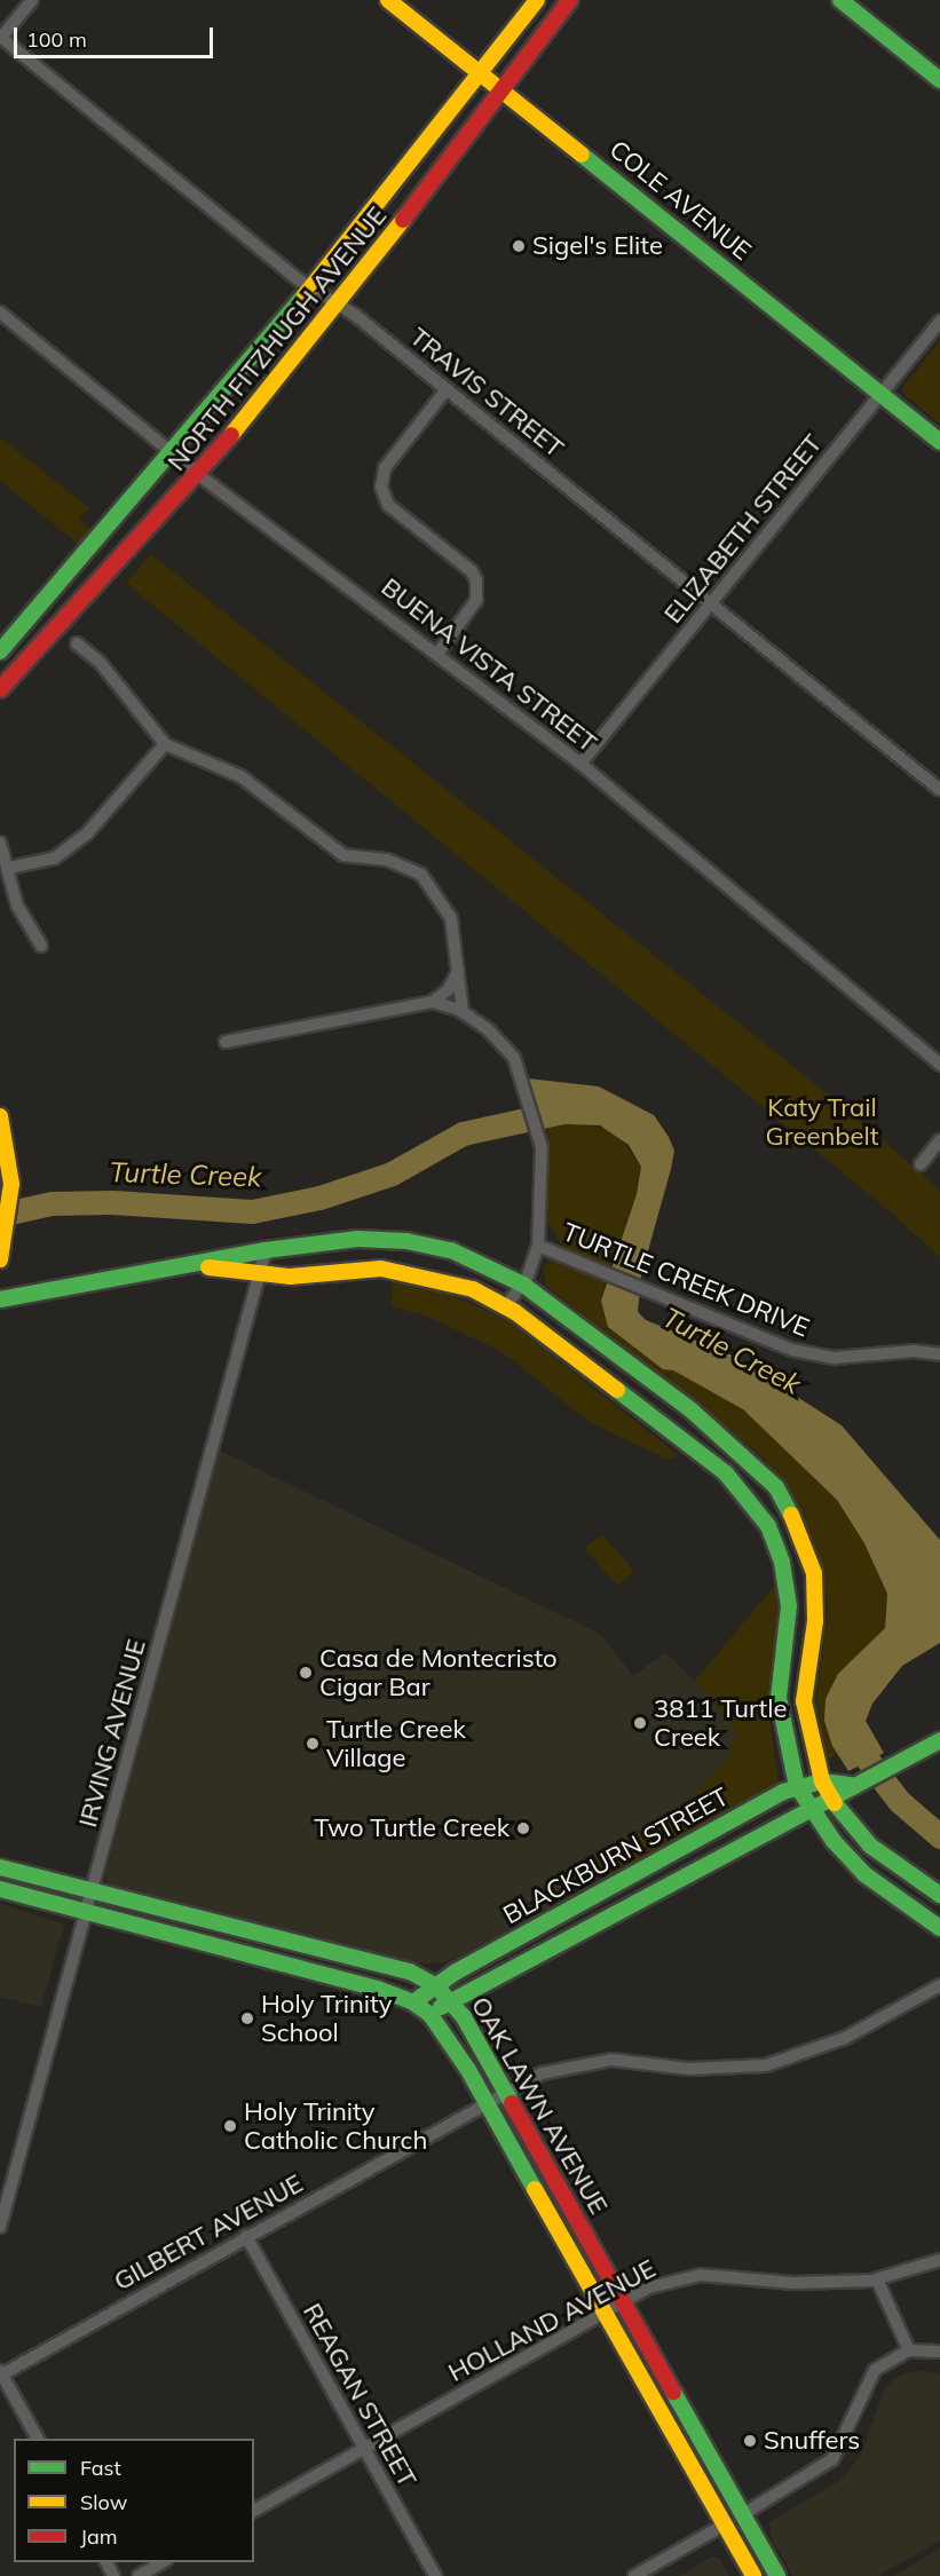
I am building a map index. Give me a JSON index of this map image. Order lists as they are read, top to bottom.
{
  "streets": {
    "main road": [
      "COLE AVENUE",
      "NORTH FITZHUGH AVENUE",
      "BLACKBURN STREET",
      "OAK LAWN AVENUE"
    ],
    "street": [
      "TRAVIS STREET",
      "ELIZABETH STREET",
      "BUENA VISTA STREET",
      "TURTLE CREEK DRIVE",
      "IRVING AVENUE",
      "GILBERT AVENUE",
      "HOLLAND AVENUE",
      "REAGAN STREET"
    ]
  },
  "crossings": [
    ["COLE AVENUE", "NORTH FITZHUGH AVENUE"],
    ["COLE AVENUE", "ELIZABETH STREET"],
    ["NORTH FITZHUGH AVENUE", "TRAVIS STREET"],
    ["NORTH FITZHUGH AVENUE", "BUENA VISTA STREET"],
    ["TRAVIS STREET", "ELIZABETH STREET"],
    ["ELIZABETH STREET", "BUENA VISTA STREET"],
    ["IRVING AVENUE", "OAK LAWN AVENUE"],
    ["BLACKBURN STREET", "OAK LAWN AVENUE"],
    ["OAK LAWN AVENUE", "GILBERT AVENUE"],
    ["OAK LAWN AVENUE", "HOLLAND AVENUE"],
    ["GILBERT AVENUE", "REAGAN STREET"],
    ["HOLLAND AVENUE", "REAGAN STREET"]
  ],
  "water": ["Turtle Creek"],
  "parks": ["Katy Trail Greenbelt"],
  "places": [
    "Sigel's Elite",
    "Casa de Montecristo Cigar Bar",
    "3811 Turtle Creek",
    "Turtle Creek Village",
    "Two Turtle Creek",
    "Holy Trinity School",
    "Holy Trinity Catholic Church",
    "Snuffers"
  ],
  "legend": ["Fast", "Slow", "Jam"],
  "scale_bar": "100 m"
}
